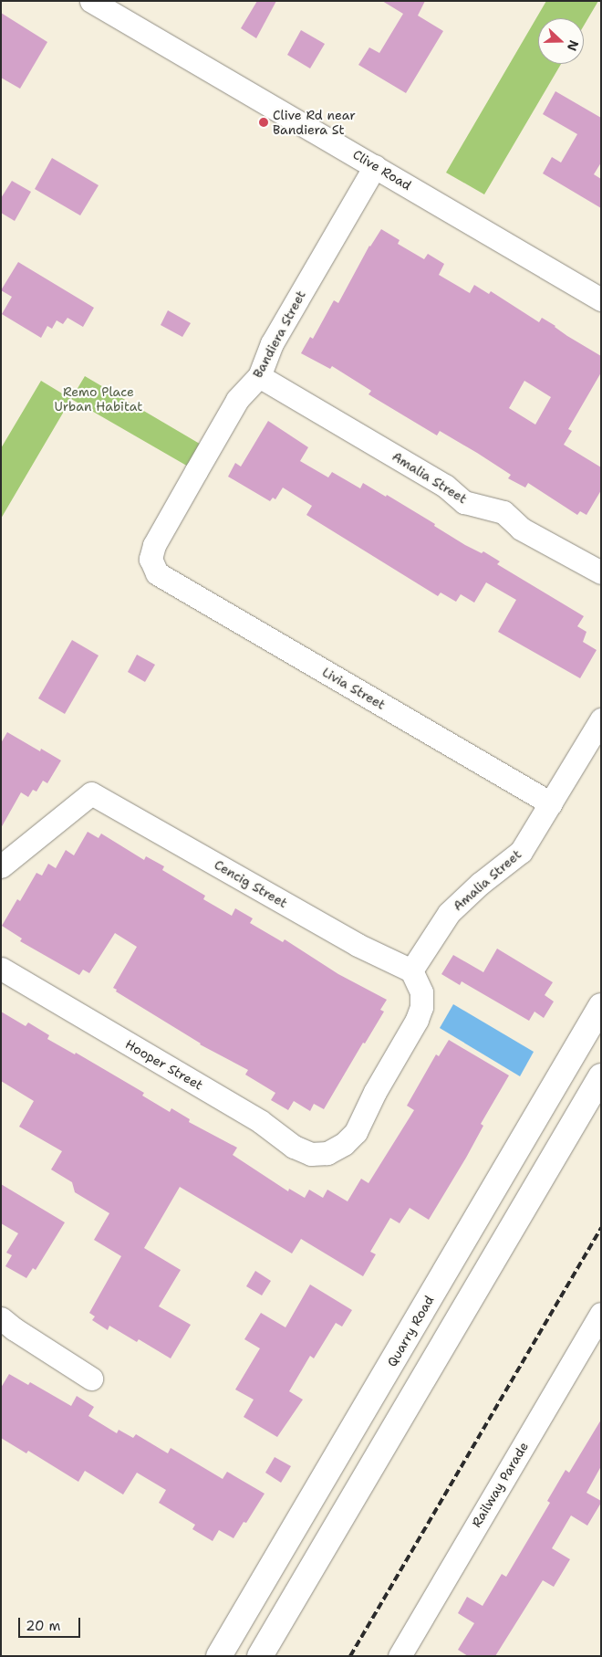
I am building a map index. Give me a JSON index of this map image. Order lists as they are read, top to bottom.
{
  "streets": {
    "main road": ["Quarry Road"],
    "street": [
      "Clive Road",
      "Bandiera Street",
      "Amalia Street",
      "Livia Street",
      "Cencig Street",
      "Hooper Street",
      "Railway Parade"
    ]
  },
  "crossings": [
    ["Clive Road", "Bandiera Street"],
    ["Bandiera Street", "Amalia Street"],
    ["Bandiera Street", "Livia Street"],
    ["Amalia Street", "Livia Street"],
    ["Amalia Street", "Cencig Street"],
    ["Amalia Street", "Hooper Street"],
    ["Cencig Street", "Hooper Street"]
  ],
  "parks": ["Remo Place Urban Habitat"],
  "places": ["Clive Rd near Bandiera St"],
  "scale_bar": "20 m",
  "north": "right"
}
